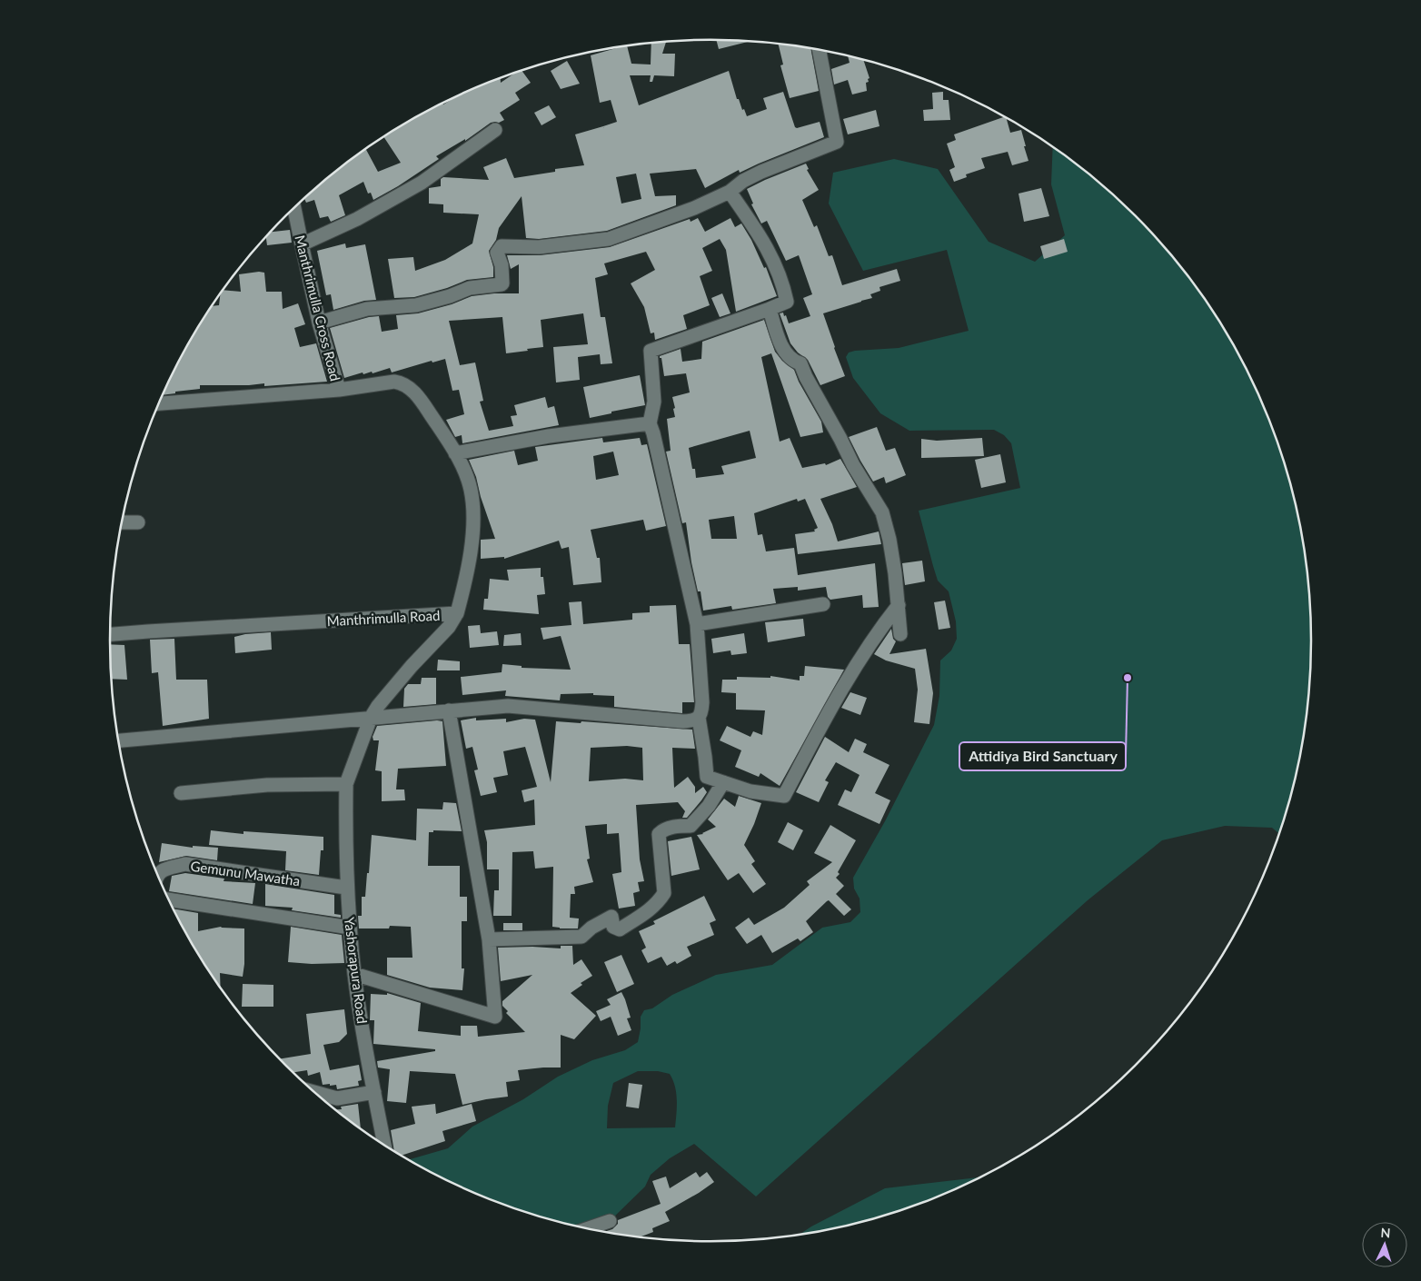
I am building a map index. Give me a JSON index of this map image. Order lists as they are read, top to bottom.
{
  "streets": {
    "street": [
      "Manthrimulla Cross Road",
      "Manthrimulla Road",
      "Gemunu Mawatha",
      "Yashorapura Road"
    ]
  },
  "crossings": [
    ["Manthrimulla Cross Road", "Manthrimulla Road"],
    ["Gemunu Mawatha", "Yashorapura Road"]
  ],
  "places": ["Attidiya Bird Sanctuary"],
  "north": "top"
}
